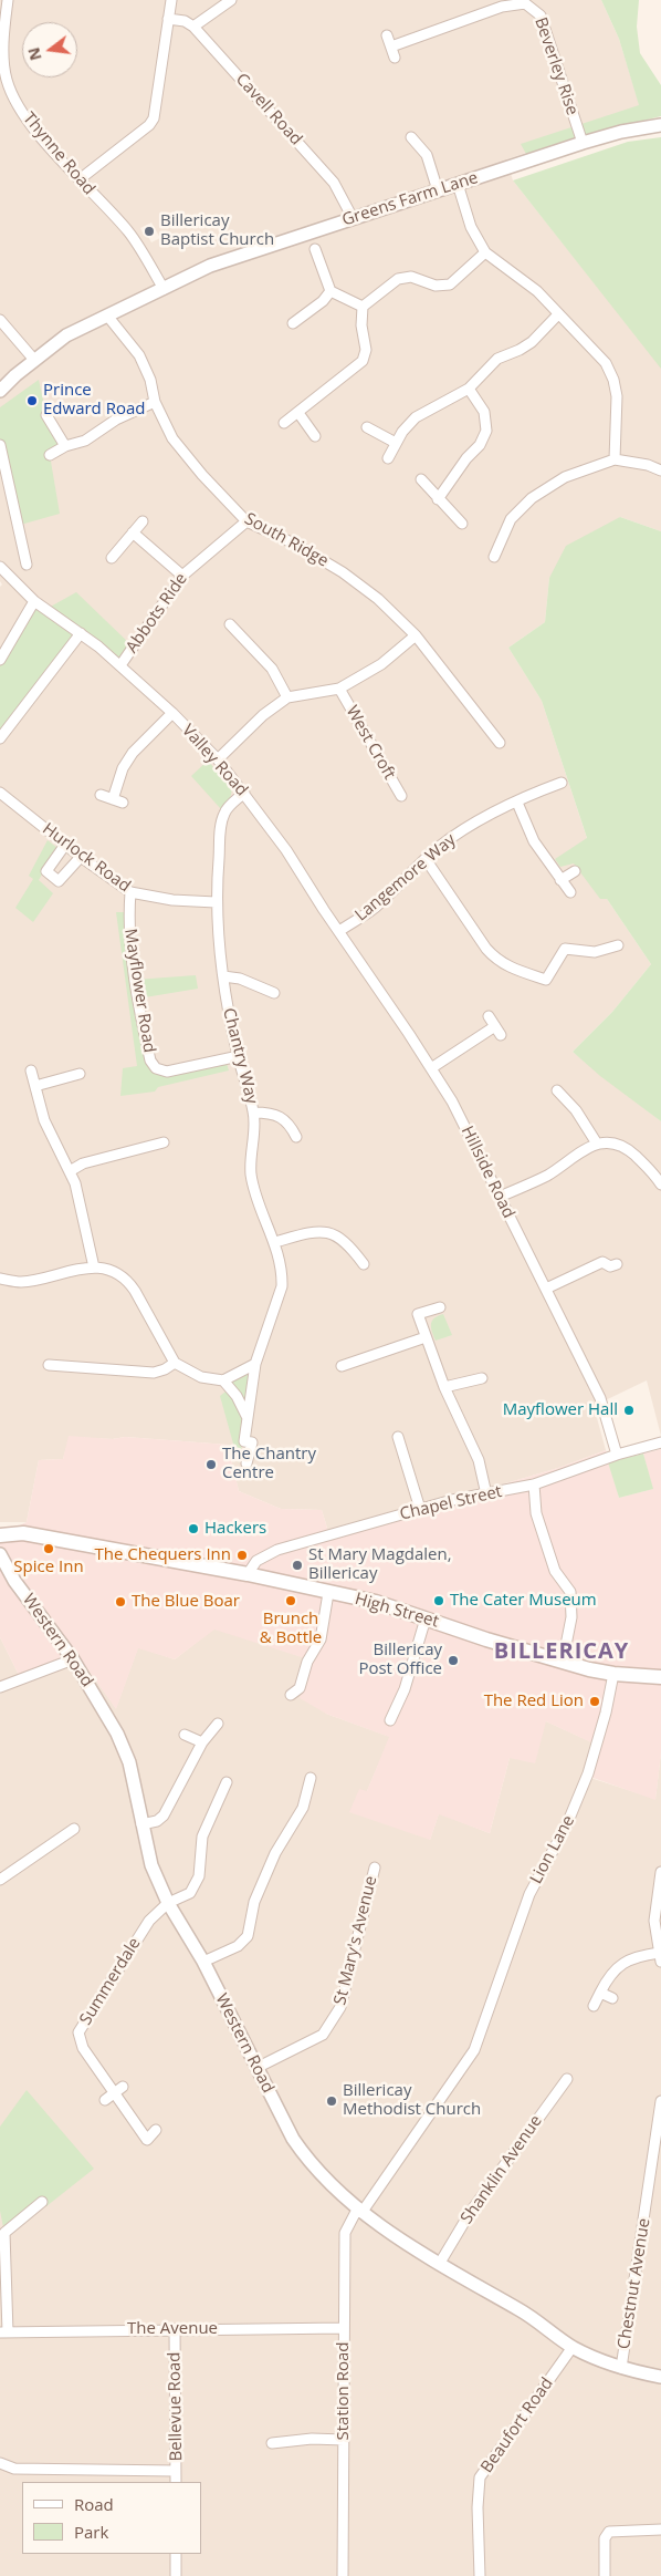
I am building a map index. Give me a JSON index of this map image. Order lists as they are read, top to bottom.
{
  "streets": {
    "main road": ["High Street"],
    "street": [
      "Beverley Rise",
      "Cavell Road",
      "Thynne Road",
      "Greens Farm Lane",
      "South Ridge",
      "Abbots Ride",
      "West Croft",
      "Valley Road",
      "Hurlock Road",
      "Langemore Way",
      "Mayflower Road",
      "Chantry Way",
      "Hillside Road",
      "Chapel Street",
      "Western Road",
      "Lion Lane",
      "St Mary's Avenue",
      "Summerdale",
      "Shanklin Avenue",
      "Chestnut Avenue",
      "The Avenue",
      "Station Road",
      "Bellevue Road",
      "Beaufort Road"
    ]
  },
  "crossings": [
    ["Beverley Rise", "Greens Farm Lane"],
    ["Cavell Road", "Greens Farm Lane"],
    ["Thynne Road", "Greens Farm Lane"],
    ["Greens Farm Lane", "South Ridge"],
    ["South Ridge", "Abbots Ride"],
    ["Abbots Ride", "Valley Road"],
    ["Valley Road", "Chantry Way"],
    ["Valley Road", "Hillside Road"],
    ["Hurlock Road", "Mayflower Road"],
    ["Hurlock Road", "Chantry Way"],
    ["Langemore Way", "Hillside Road"],
    ["Mayflower Road", "Chantry Way"],
    ["Hillside Road", "Chapel Street"],
    ["Chapel Street", "High Street"],
    ["High Street", "Lion Lane"],
    ["Western Road", "Lion Lane"],
    ["Western Road", "St Mary's Avenue"],
    ["Western Road", "Summerdale"],
    ["Western Road", "Shanklin Avenue"],
    ["Western Road", "Chestnut Avenue"],
    ["Western Road", "Station Road"],
    ["Western Road", "Beaufort Road"],
    ["Lion Lane", "Station Road"],
    ["The Avenue", "Station Road"],
    ["The Avenue", "Bellevue Road"]
  ],
  "districts": ["BILLERICAY"],
  "places": [
    "Billericay Baptist Church",
    "Prince Edward Road",
    "Mayflower Hall",
    "The Chantry Centre",
    "Hackers",
    "Spice Inn",
    "The Chequers Inn",
    "St Mary Magdalen, Billericay",
    "Brunch & Bottle",
    "The Cater Museum",
    "The Blue Boar",
    "Billericay Post Office",
    "The Red Lion",
    "Billericay Methodist Church"
  ],
  "legend": ["Road", "Park"],
  "north": "left"
}
